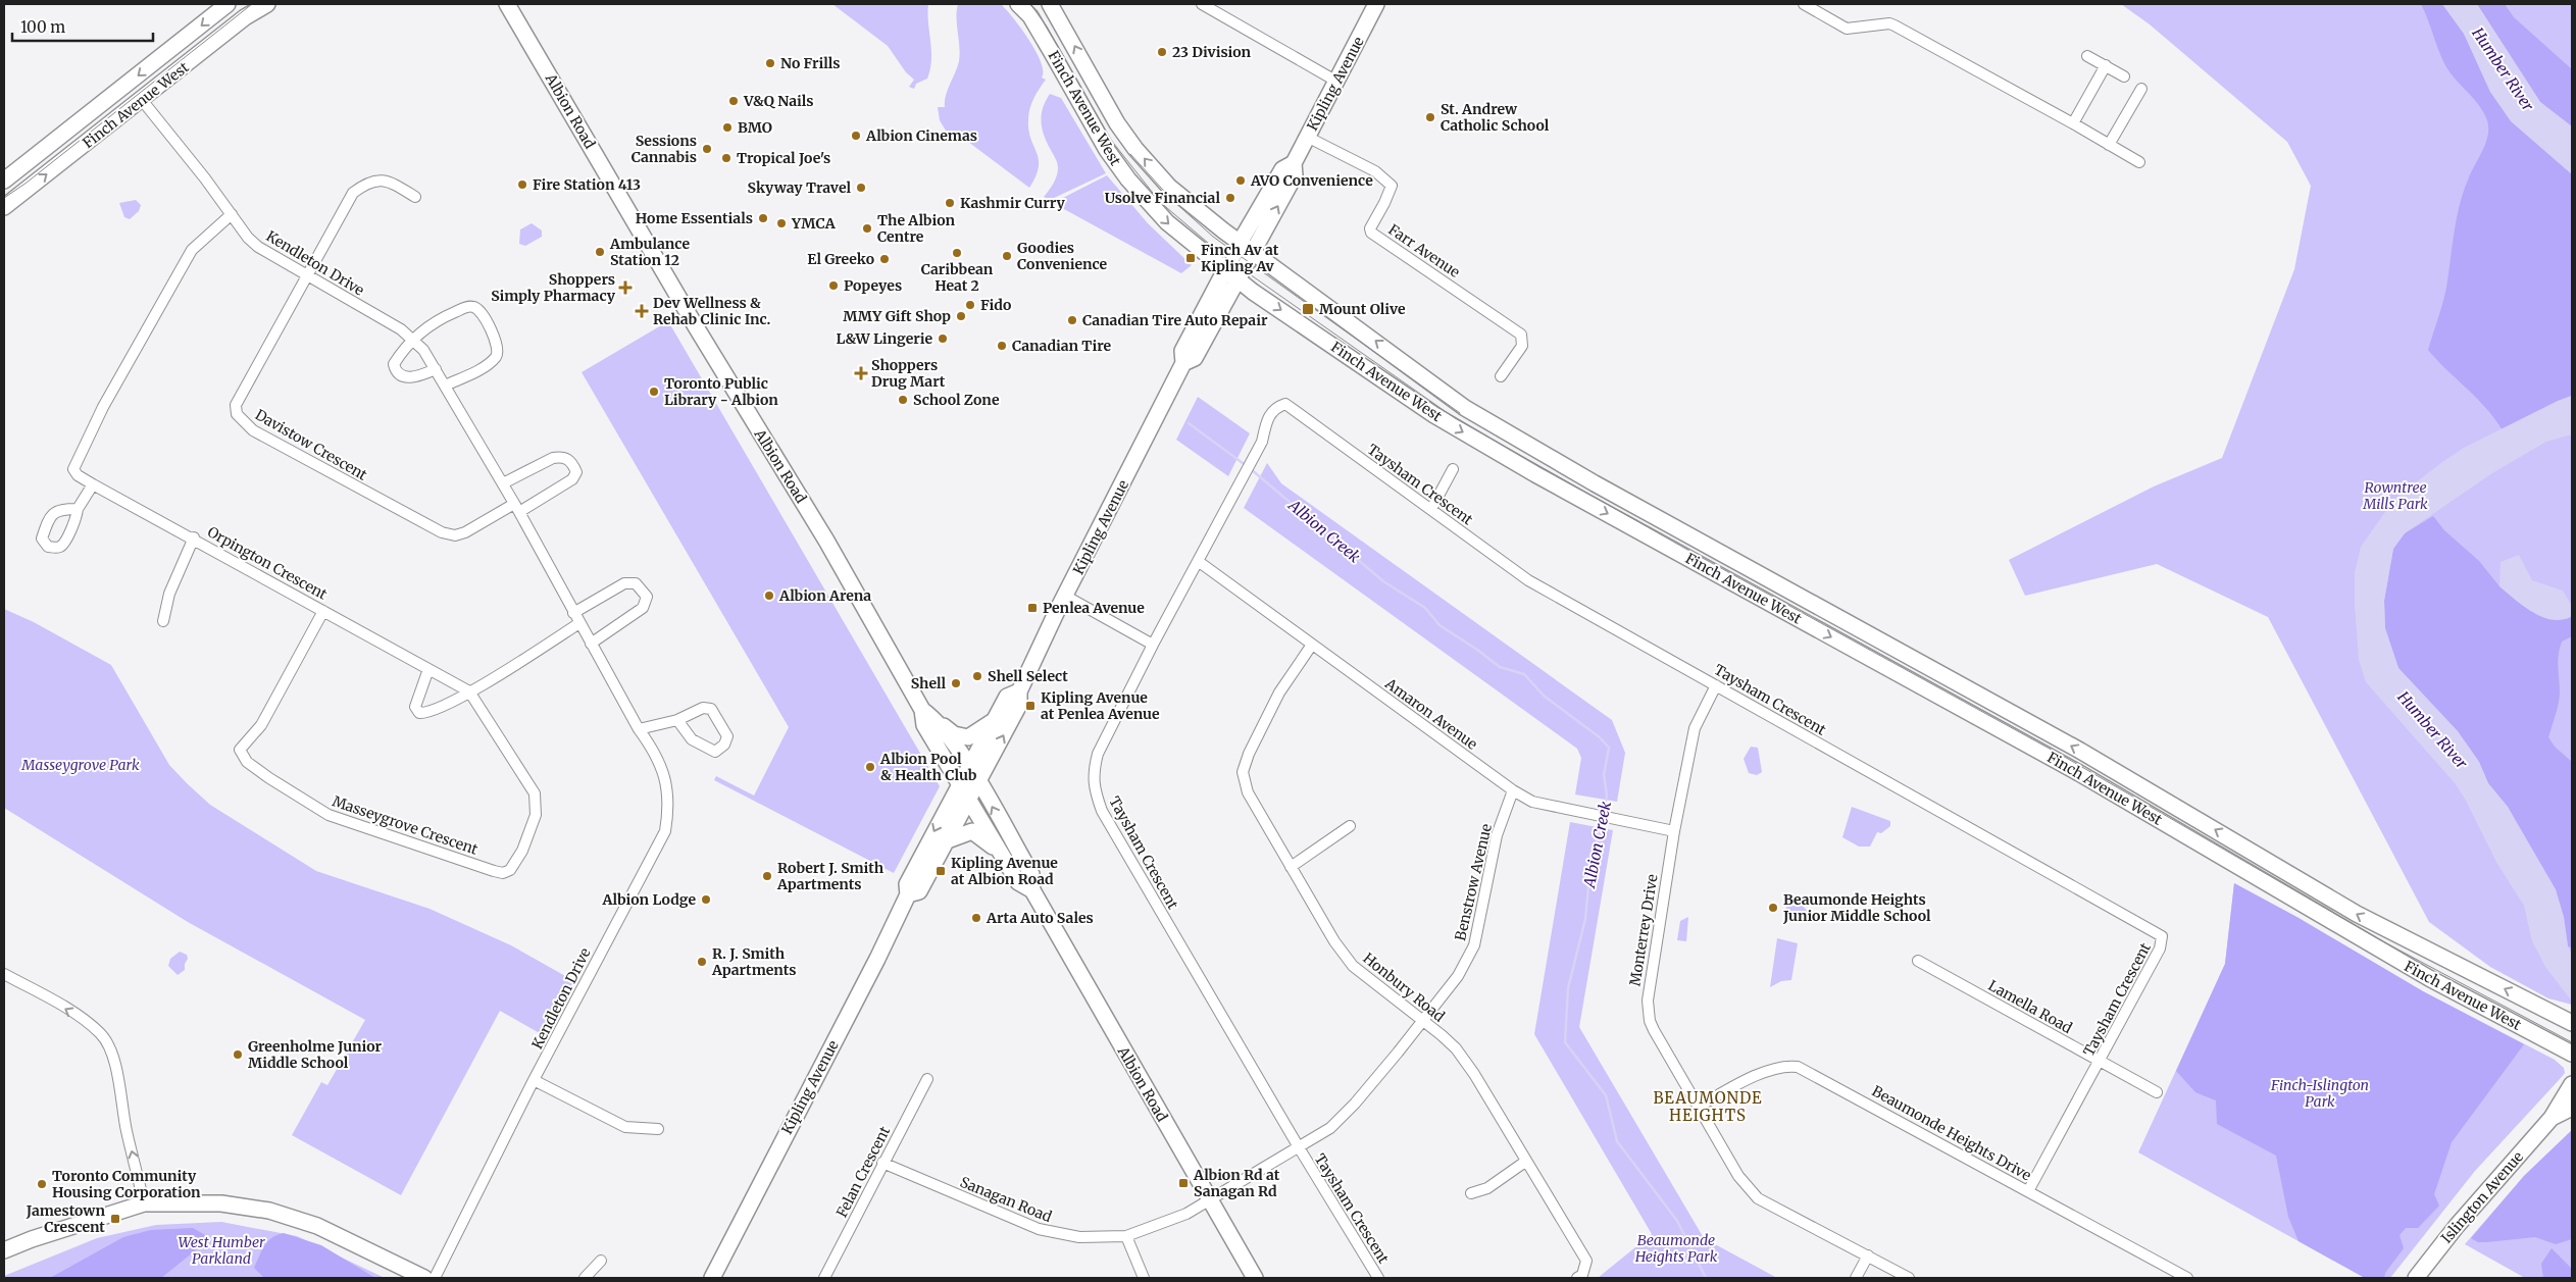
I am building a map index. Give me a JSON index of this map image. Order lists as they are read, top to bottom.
{
  "streets": {
    "main road": [
      "Kipling Avenue",
      "Finch Avenue West",
      "Albion Road",
      "Islington Avenue"
    ],
    "street": [
      "Farr Avenue",
      "Kendleton Drive",
      "Davistow Crescent",
      "Taysham Crescent",
      "Orpington Crescent",
      "Amaron Avenue",
      "Masseygrove Crescent",
      "Benstrow Avenue",
      "Monterrey Drive",
      "Honbury Road",
      "Lamella Road",
      "Beaumonde Heights Drive",
      "Felan Crescent",
      "Sanagan Road"
    ]
  },
  "crossings": [
    ["Kipling Avenue", "Finch Avenue West"],
    ["Kipling Avenue", "Albion Road"],
    ["Kipling Avenue", "Farr Avenue"],
    ["Finch Avenue West", "Kendleton Drive"],
    ["Albion Road", "Benstrow Avenue"],
    ["Albion Road", "Sanagan Road"],
    ["Kendleton Drive", "Davistow Crescent"],
    ["Kendleton Drive", "Orpington Crescent"],
    ["Taysham Crescent", "Amaron Avenue"],
    ["Taysham Crescent", "Benstrow Avenue"],
    ["Taysham Crescent", "Monterrey Drive"],
    ["Taysham Crescent", "Lamella Road"],
    ["Taysham Crescent", "Beaumonde Heights Drive"],
    ["Orpington Crescent", "Masseygrove Crescent"],
    ["Amaron Avenue", "Benstrow Avenue"],
    ["Amaron Avenue", "Monterrey Drive"],
    ["Amaron Avenue", "Honbury Road"],
    ["Benstrow Avenue", "Honbury Road"],
    ["Benstrow Avenue", "Sanagan Road"],
    ["Monterrey Drive", "Beaumonde Heights Drive"],
    ["Felan Crescent", "Sanagan Road"]
  ],
  "districts": ["BEAUMONDE HEIGHTS"],
  "water": ["Humber River", "Albion Creek"],
  "parks": [
    "Rowntree Mills Park",
    "Masseygrove Park",
    "Finch-Islington Park",
    "Beaumonde Heights Park",
    "West Humber Parkland"
  ],
  "places": {
    "other": [
      "23 Division",
      "No Frills",
      "V&Q Nails",
      "St. Andrew Catholic School",
      "BMO",
      "Albion Cinemas",
      "Sessions Cannabis",
      "Tropical Joe's",
      "AVO Convenience",
      "Fire Station 413",
      "Skyway Travel",
      "Usolve Financial",
      "Kashmir Curry",
      "Home Essentials",
      "YMCA",
      "The Albion Centre",
      "Ambulance Station 12",
      "Caribbean Heat 2",
      "Goodies Convenience",
      "El Greeko",
      "Popeyes",
      "Fido",
      "MMY Gift Shop",
      "Canadian Tire Auto Repair",
      "L&W Lingerie",
      "Canadian Tire",
      "Toronto Public Library - Albion",
      "School Zone",
      "Albion Arena",
      "Shell Select",
      "Shell",
      "Albion Pool & Health Club",
      "Robert J. Smith Apartments",
      "Albion Lodge",
      "Beaumonde Heights Junior Middle School",
      "Arta Auto Sales",
      "R. J. Smith Apartments",
      "Greenholme Junior Middle School",
      "Toronto Community Housing Corporation"
    ],
    "transit": [
      "Finch Av at Kipling Av",
      "Mount Olive",
      "Penlea Avenue",
      "Kipling Avenue at Penlea Avenue",
      "Kipling Avenue at Albion Road",
      "Albion Rd at Sanagan Rd",
      "Jamestown Crescent"
    ],
    "health": ["Shoppers Simply Pharmacy", "Dev Wellness & Rehab Clinic Inc.", "Shoppers Drug Mart"]
  },
  "scale_bar": "100 m"
}
